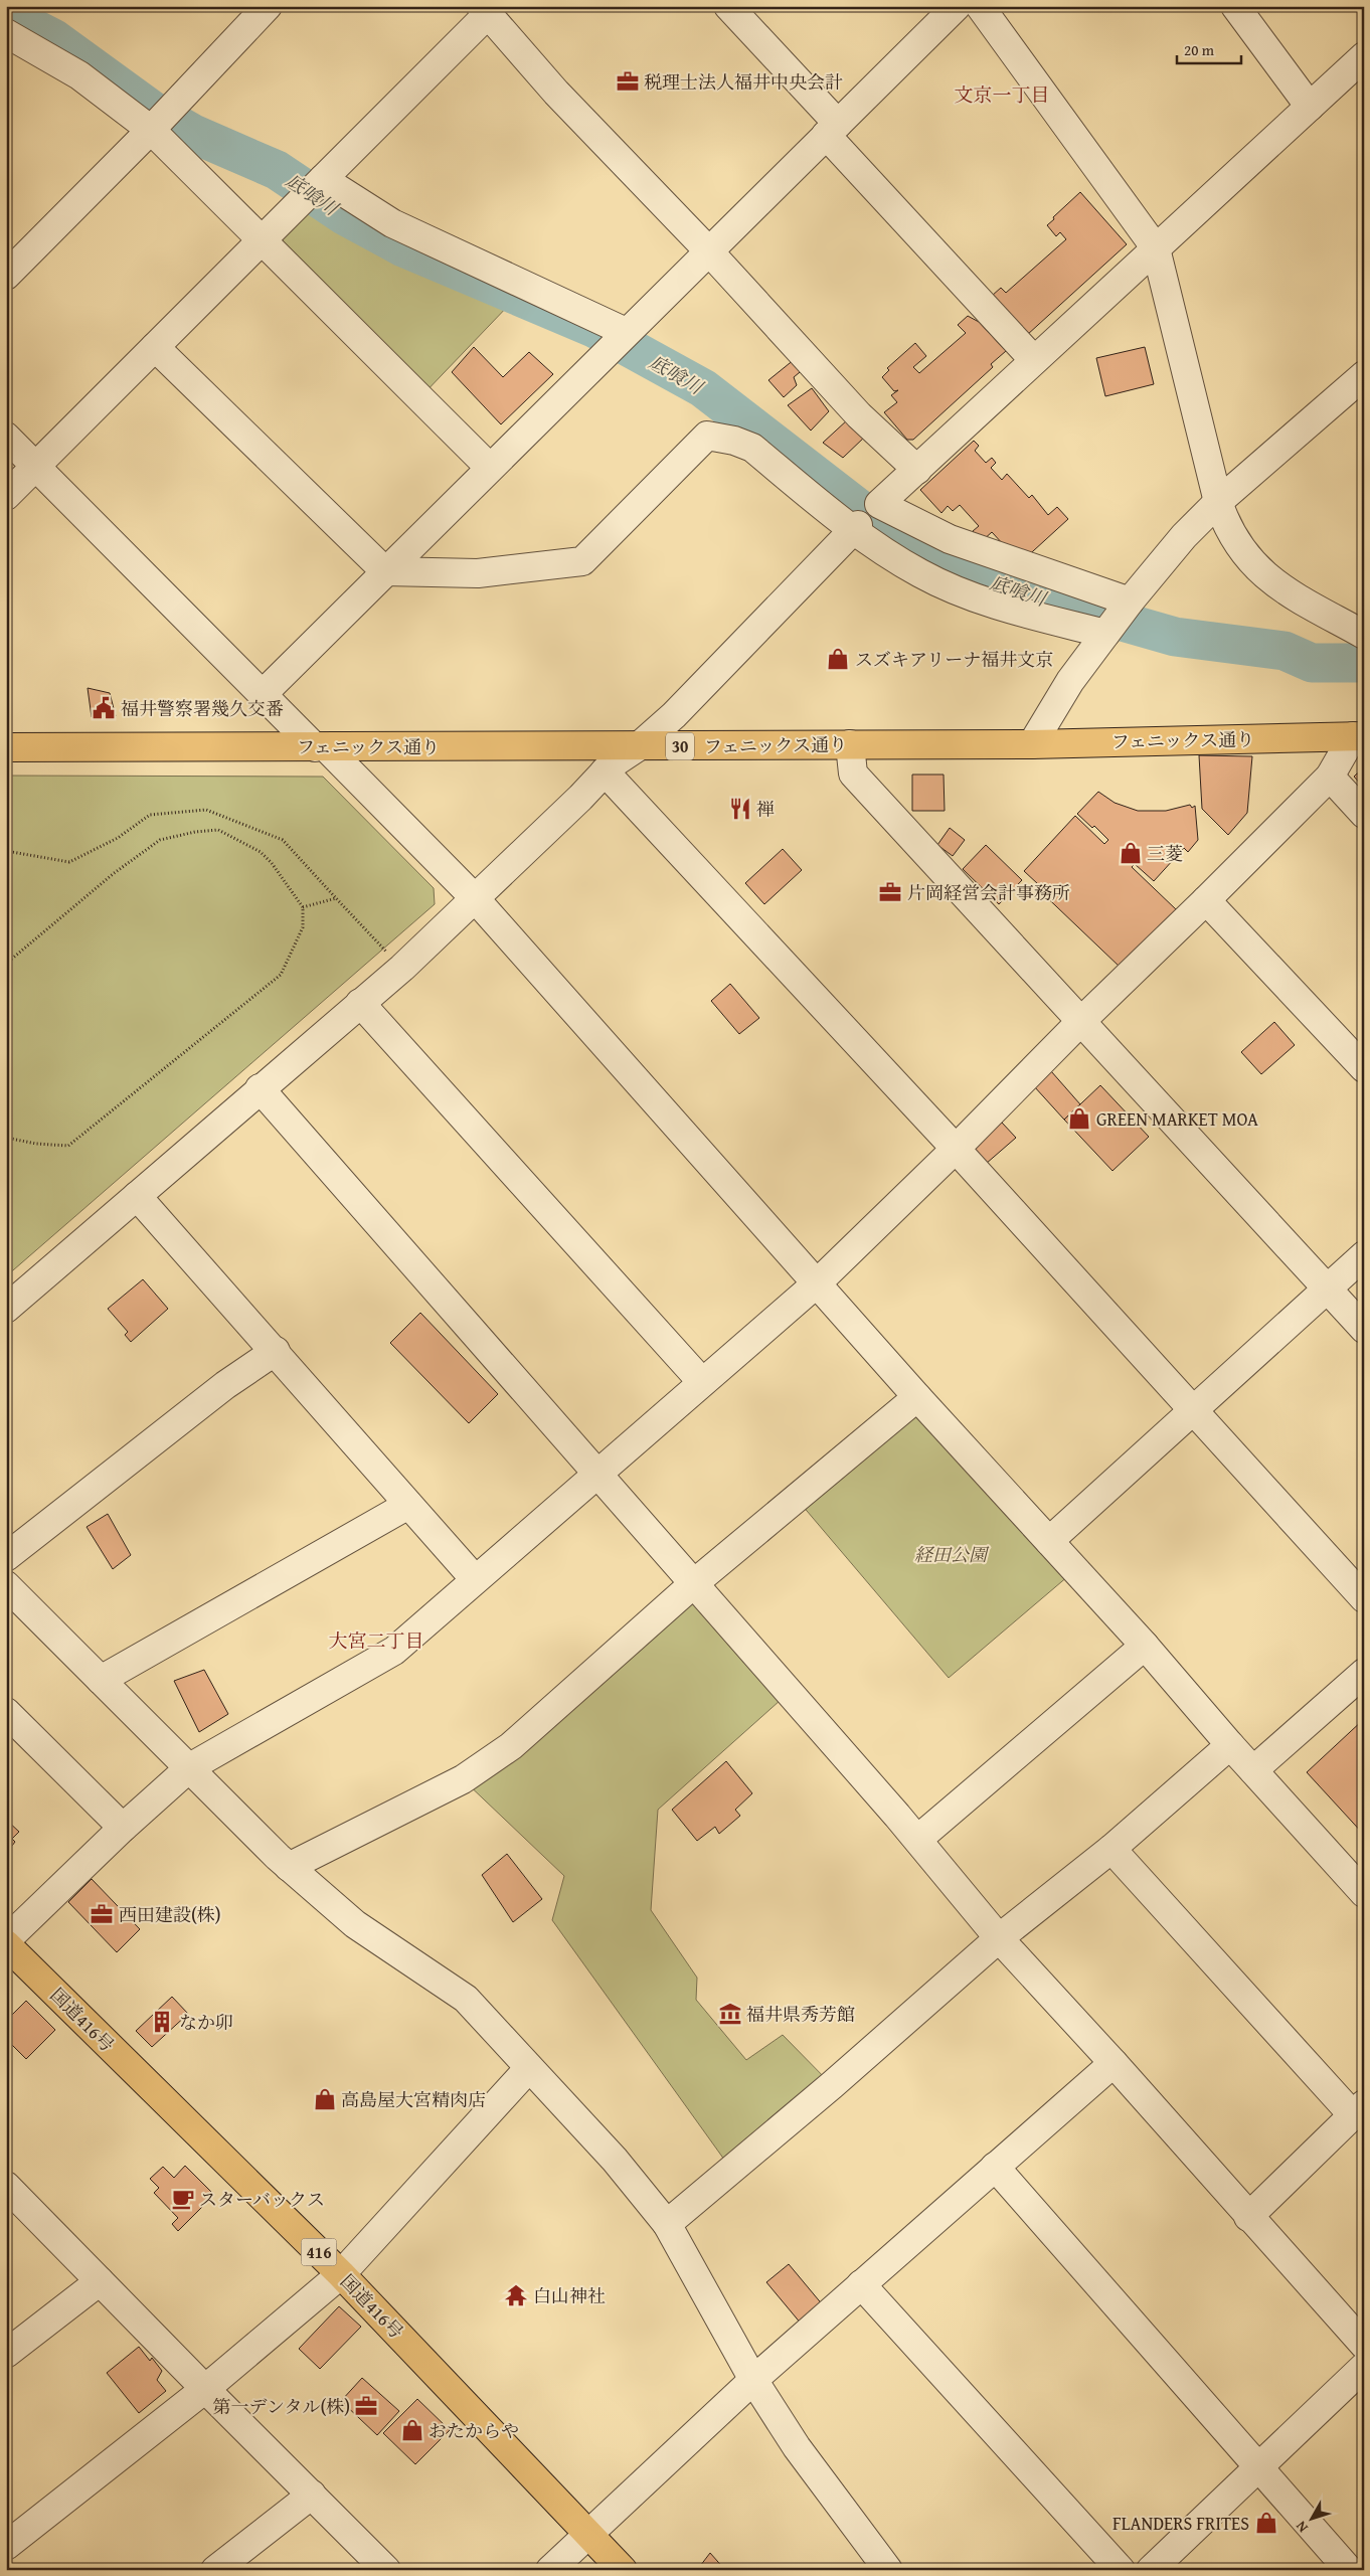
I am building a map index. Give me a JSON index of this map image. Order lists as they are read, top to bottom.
{
  "streets": {
    "main road": [
      "フェニックス通り",
      "30",
      "国道416号",
      "416"
    ]
  },
  "districts": ["文京一丁目", "大宮二丁目"],
  "water": ["底喰川"],
  "parks": ["経田公園"],
  "places": {
    "office": [
      "税理士法人福井中央会計",
      "片岡経営会計事務所",
      "西田建設(株)",
      "第一デンタル(株)"
    ],
    "shop": [
      "スズキアリーナ福井文京",
      "三菱",
      "GREEN MARKET MOA",
      "高島屋大宮精肉店",
      "おたからや",
      "FLANDERS FRITES"
    ],
    "public building": ["福井警察署幾久交番"],
    "restaurant": ["禅"],
    "museum": ["福井県秀芳館"],
    "building": ["なか卯"],
    "cafe": ["スターバックス"],
    "temple": ["白山神社"]
  },
  "scale_bar": "20 m",
  "north": "bottom left"
}
